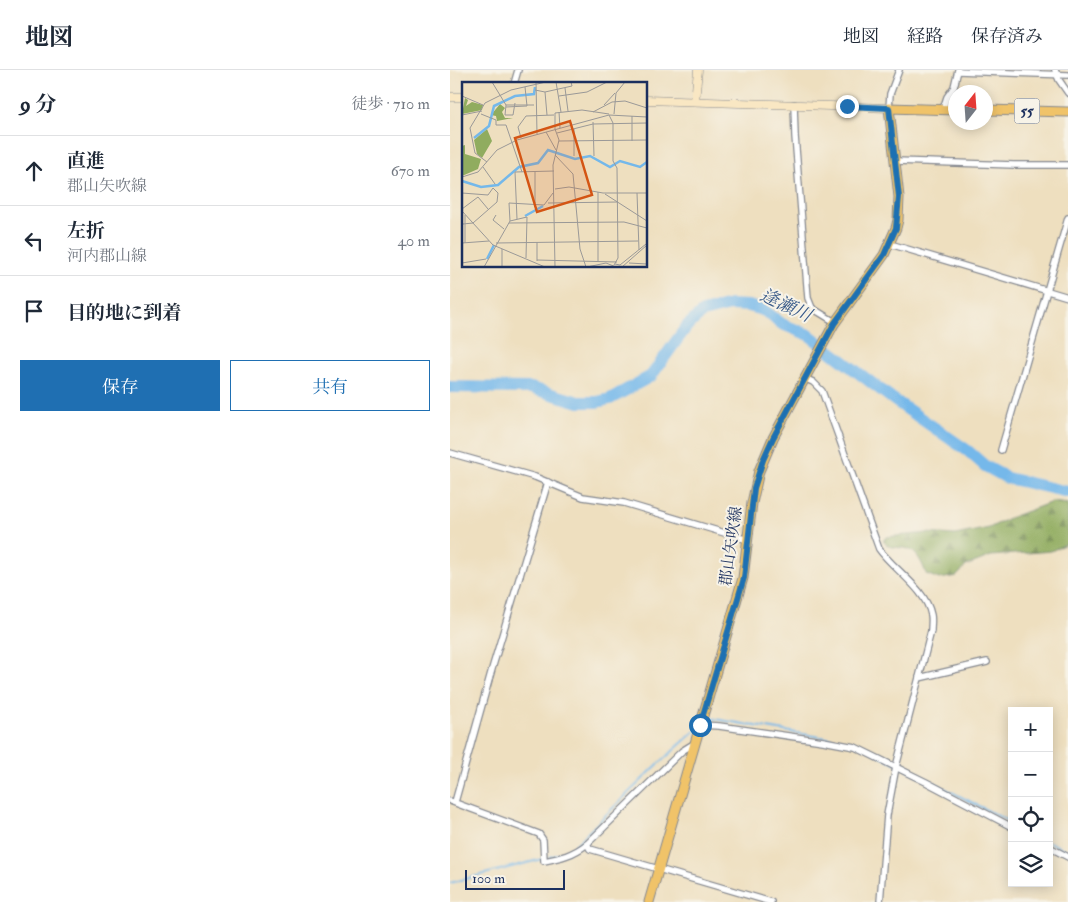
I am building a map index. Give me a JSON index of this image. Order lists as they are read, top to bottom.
{
  "streets": {
    "main road": ["55", "郡山矢吹線"]
  },
  "water": ["逢瀬川"],
  "scale_bar": "100 m",
  "north": "top",
  "page": {
    "header": "地図",
    "nav": ["地図", "経路", "保存済み"],
    "heading": ["9 分", "徒歩 · 710 m"],
    "list": [
      ["直進", "郡山矢吹線", "670 m"],
      ["左折", "河内郡山線", "40 m"],
      "目的地に到着"
    ],
    "buttons": ["保存", "共有"],
    "map_buttons": ["+", "−"],
    "scale": "100 m"
  }
}
